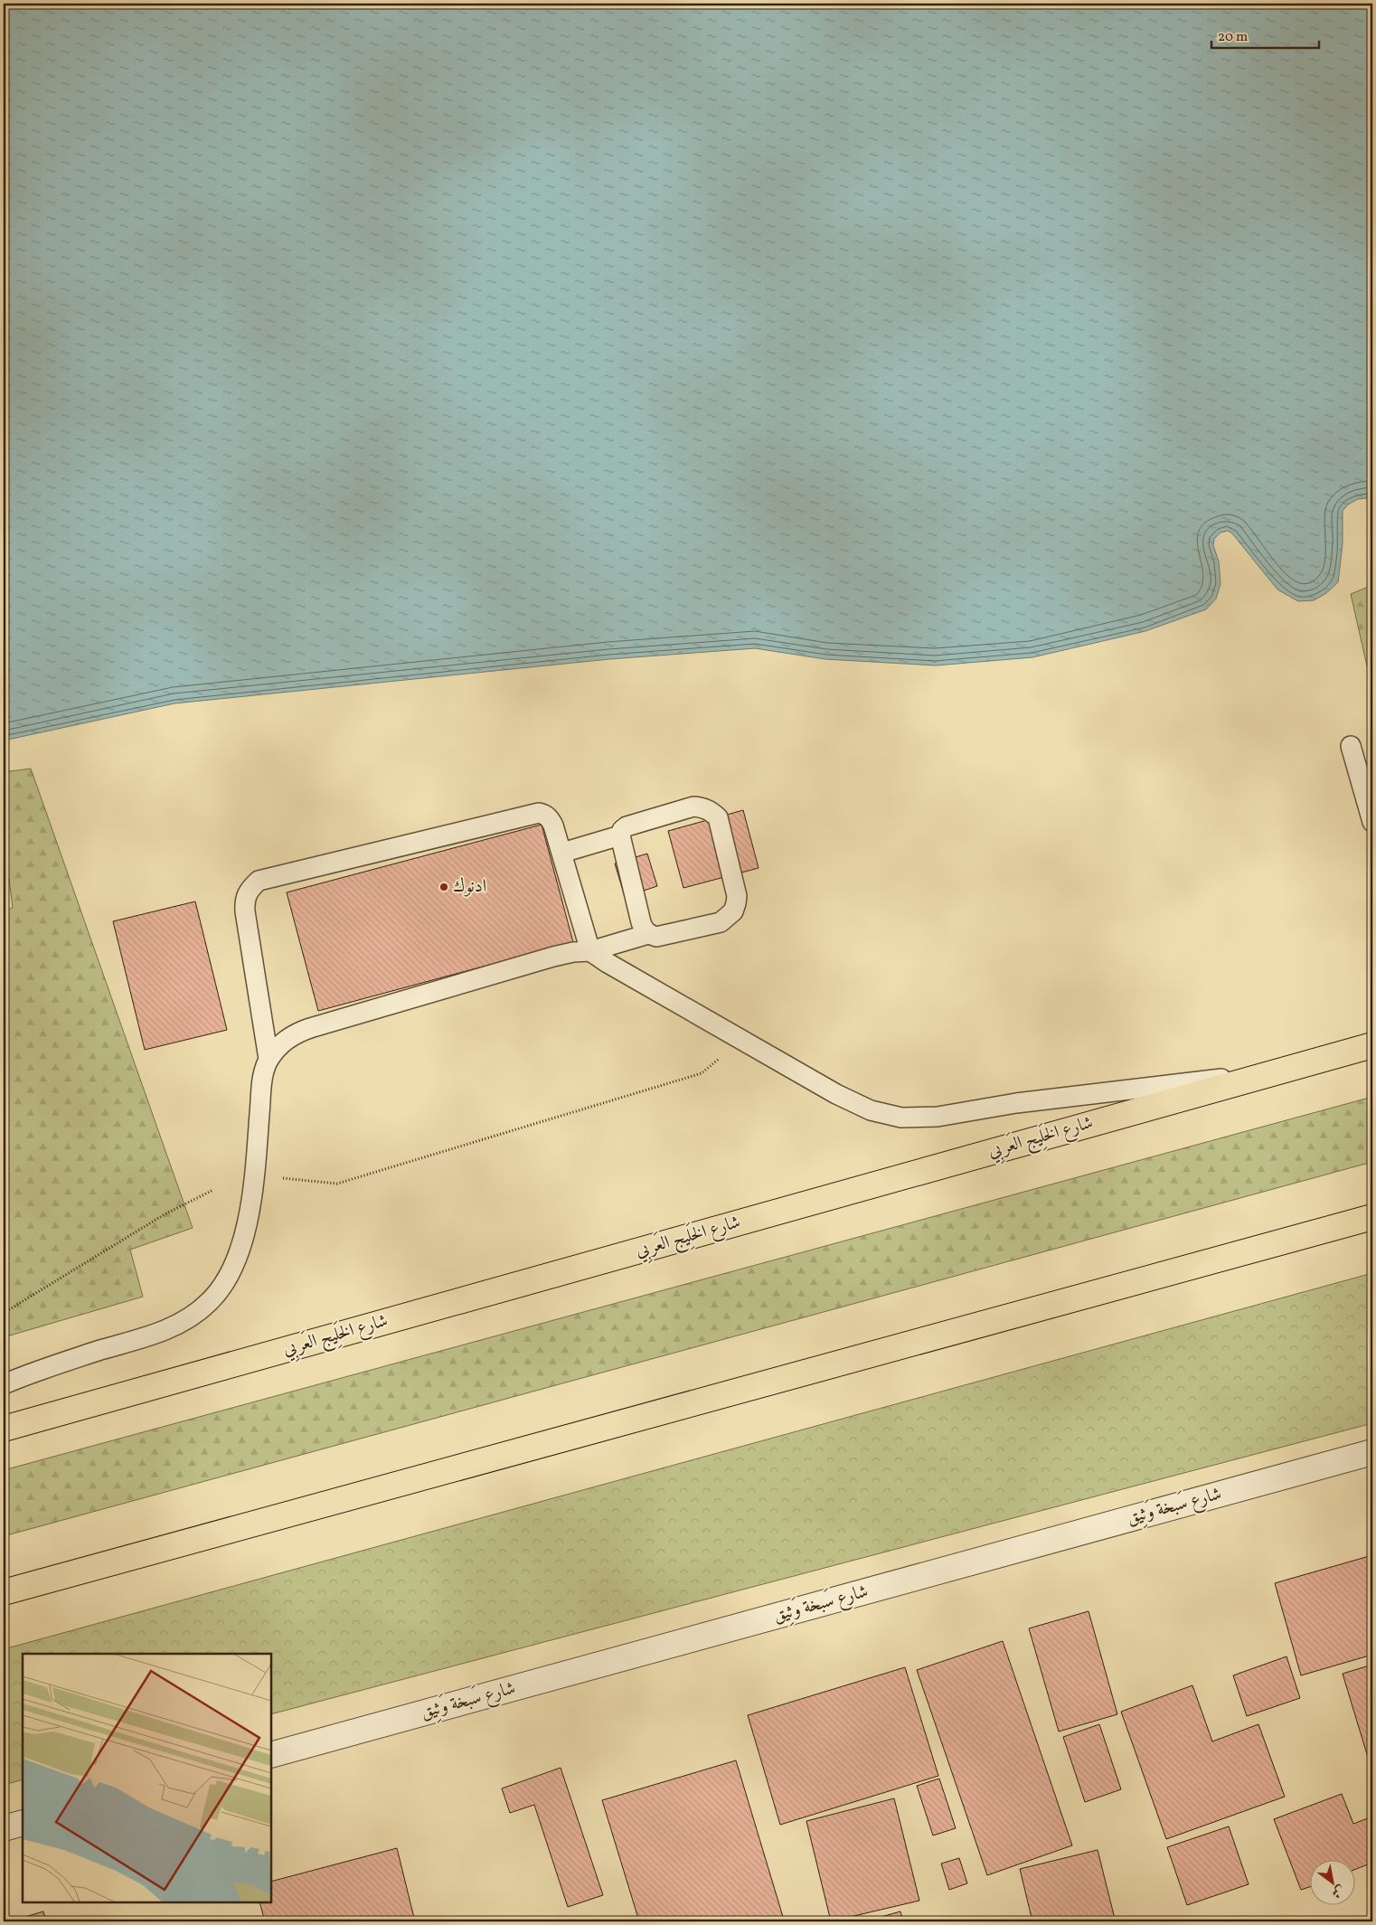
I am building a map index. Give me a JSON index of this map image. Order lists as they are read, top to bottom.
{
  "streets": {
    "highway": ["شارع الخَلِيج العَربِي"],
    "street": ["شارع سَبخة وَثِيق"]
  },
  "places": ["ادنوك"],
  "scale_bar": "20 m",
  "north": "bottom right"
}
